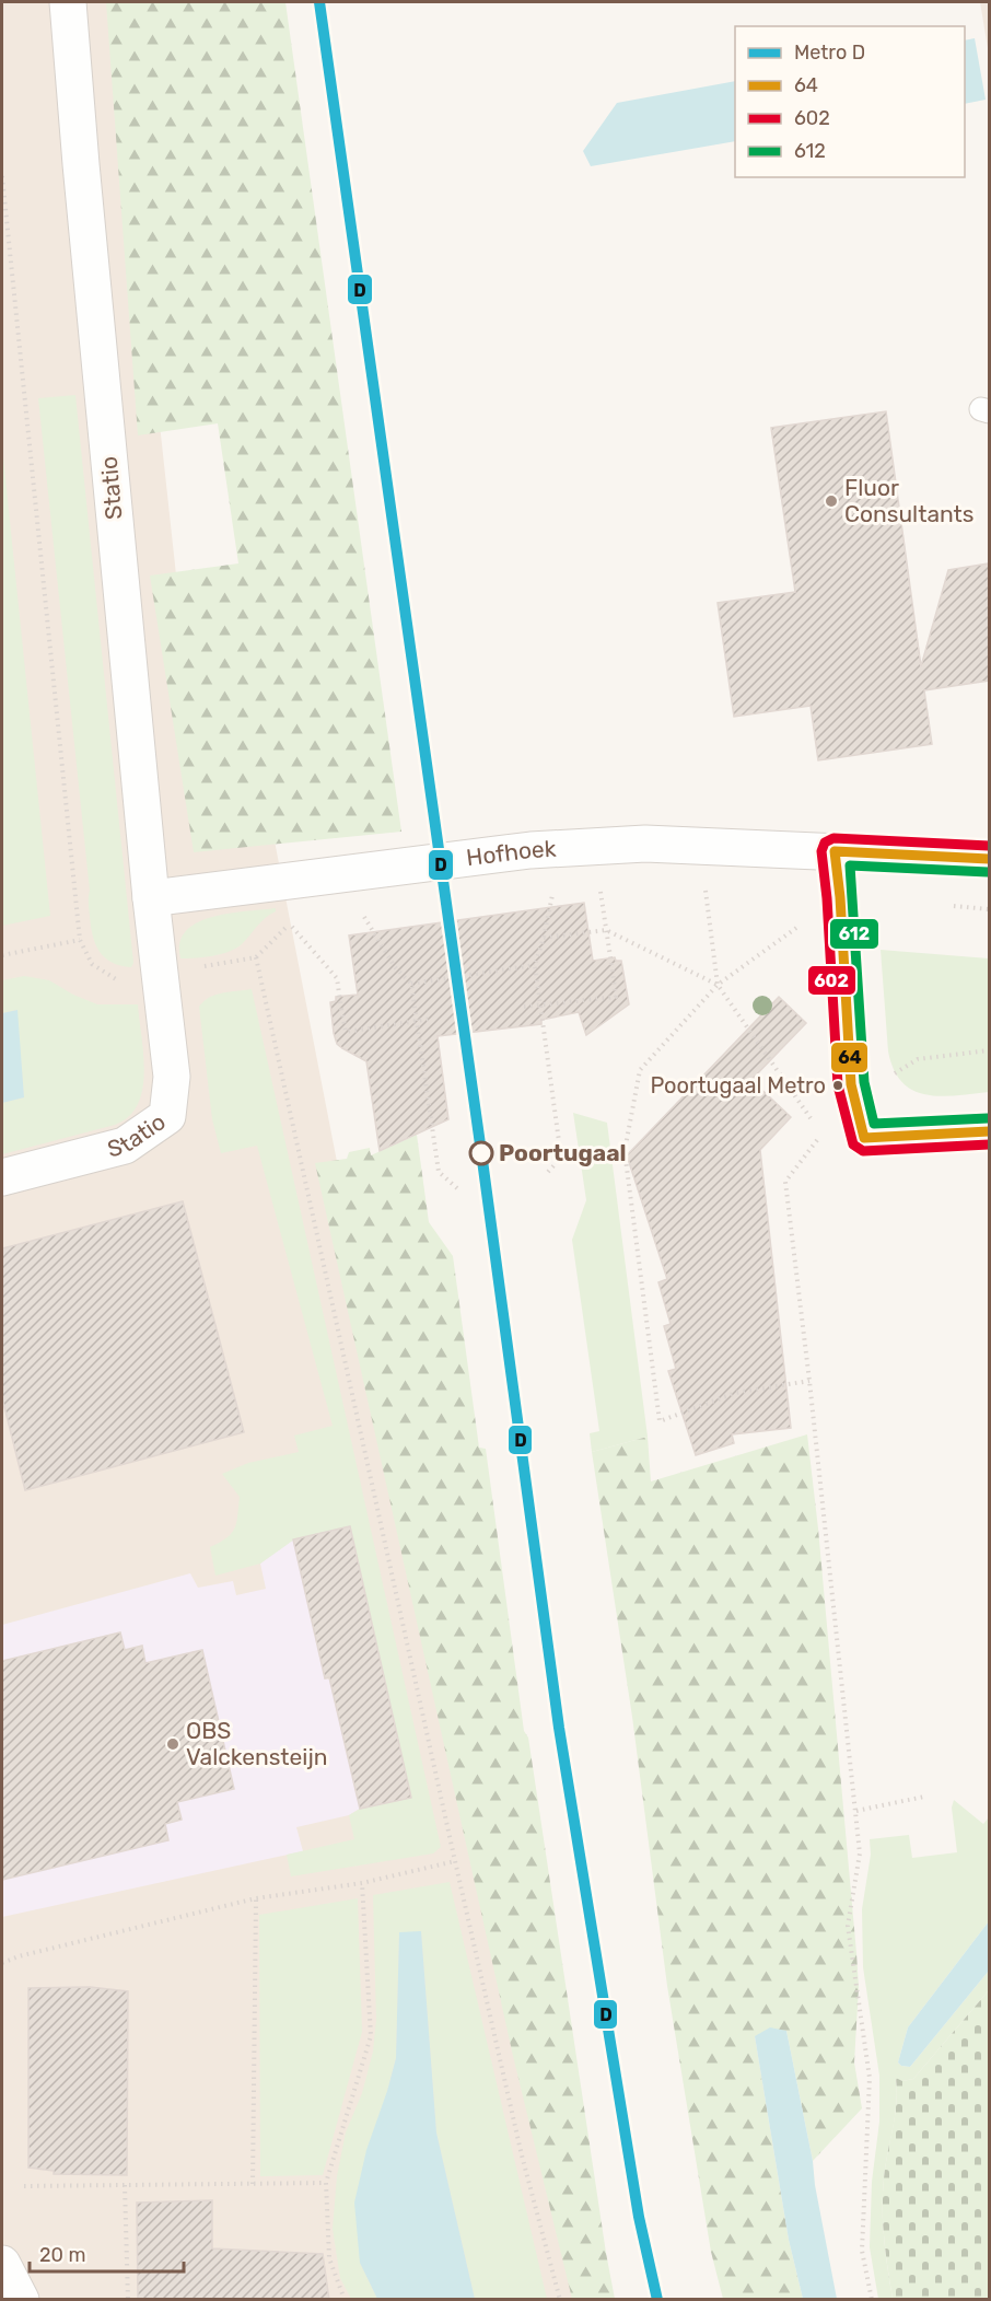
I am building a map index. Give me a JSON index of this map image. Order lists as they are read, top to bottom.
{
  "streets": {
    "street": ["Statio", "Hofhoek"]
  },
  "crossings": [
    ["Statio", "Hofhoek"]
  ],
  "places": [
    "Fluor Consultants",
    "Poortugaal Metro",
    "Poortugaal",
    "OBS Valckensteijn"
  ],
  "lines": [
    "metro line D",
    "transit line 602",
    "transit line 64",
    "transit line 612"
  ],
  "legend": [
    "Metro D",
    "64",
    "602",
    "612"
  ],
  "scale_bar": "20 m"
}
